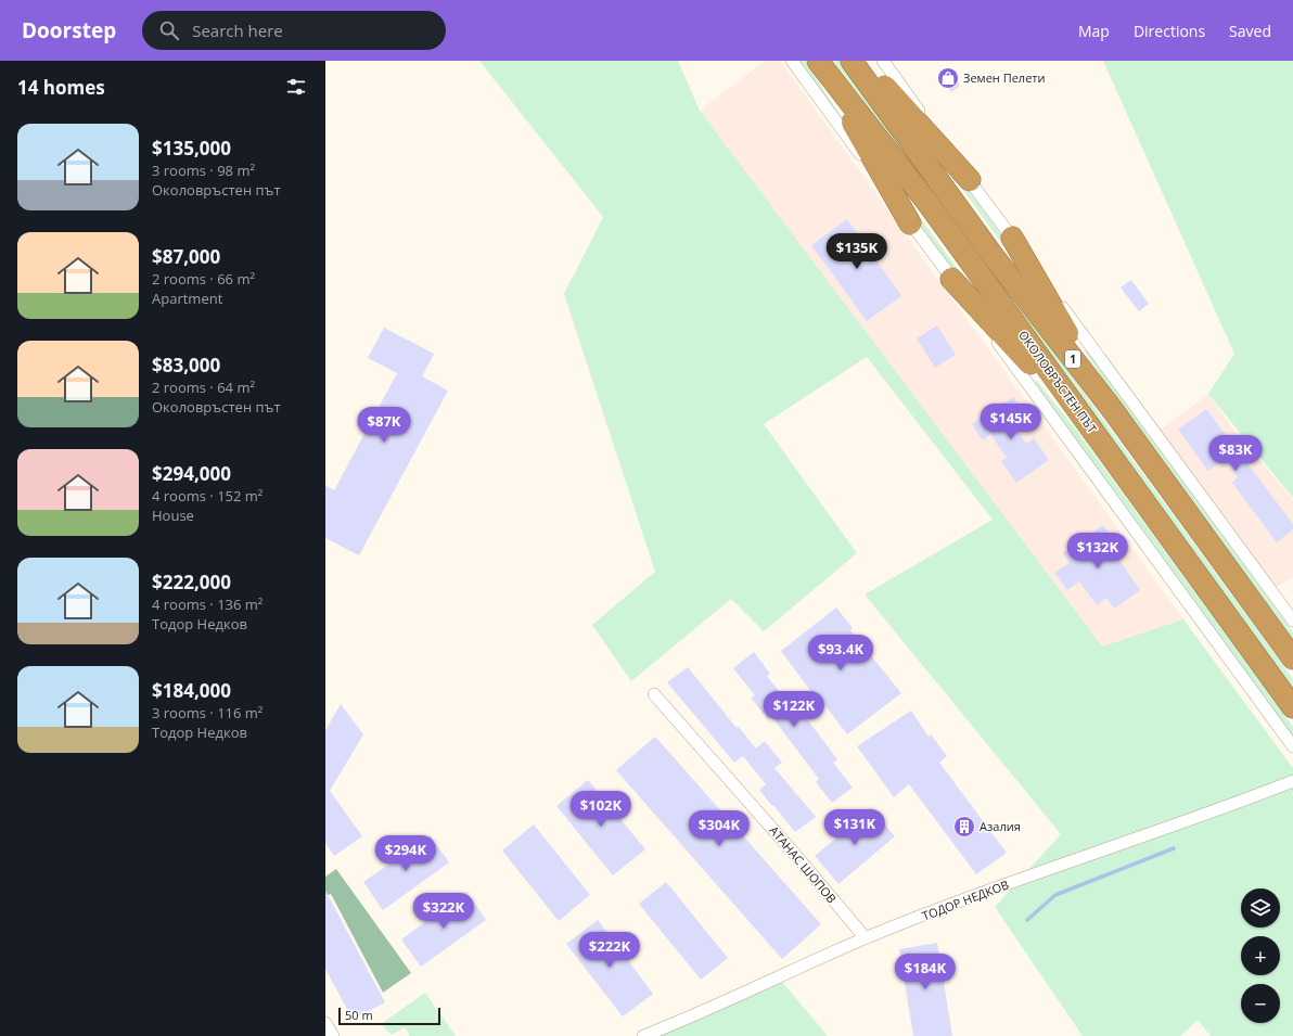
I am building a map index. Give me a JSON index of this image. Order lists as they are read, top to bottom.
{
  "streets": {
    "highway": ["1", "ОКОЛОВРЪСТЕН ПЪТ"],
    "street": ["АТАНАС ШОПОВ", "ТОДОР НЕДКОВ"]
  },
  "crossings": [
    ["АТАНАС ШОПОВ", "ТОДОР НЕДКОВ"]
  ],
  "places": {
    "shop": ["Земен Пелети"],
    "building": ["Азалия"]
  },
  "scale_bar": "50 m",
  "page": {
    "header": "Doorstep",
    "search": "Search here",
    "nav": ["Map", "Directions", "Saved"],
    "heading": "14 homes",
    "list": [
      {
        "name": "$135,000",
        "note": "3 rooms · 98 m² · Околовръстен път"
      },
      {
        "name": "$87,000",
        "note": "2 rooms · 66 m² · Apartment"
      },
      {
        "name": "$83,000",
        "note": "2 rooms · 64 m² · Околовръстен път"
      },
      {
        "name": "$294,000",
        "note": "4 rooms · 152 m² · House"
      },
      {
        "name": "$222,000",
        "note": "4 rooms · 136 m² · Тодор Недков"
      },
      {
        "name": "$184,000",
        "note": "3 rooms · 116 m² · Тодор Недков"
      }
    ],
    "price": [
      "$135K",
      "$145K",
      "$87K",
      "$83K",
      "$132K",
      "$93.4K",
      "$122K",
      "$102K",
      "$131K",
      "$304K",
      "$294K",
      "$322K",
      "$222K",
      "$184K"
    ],
    "map_buttons": ["+", "−"],
    "scale": "50 m"
  }
}
